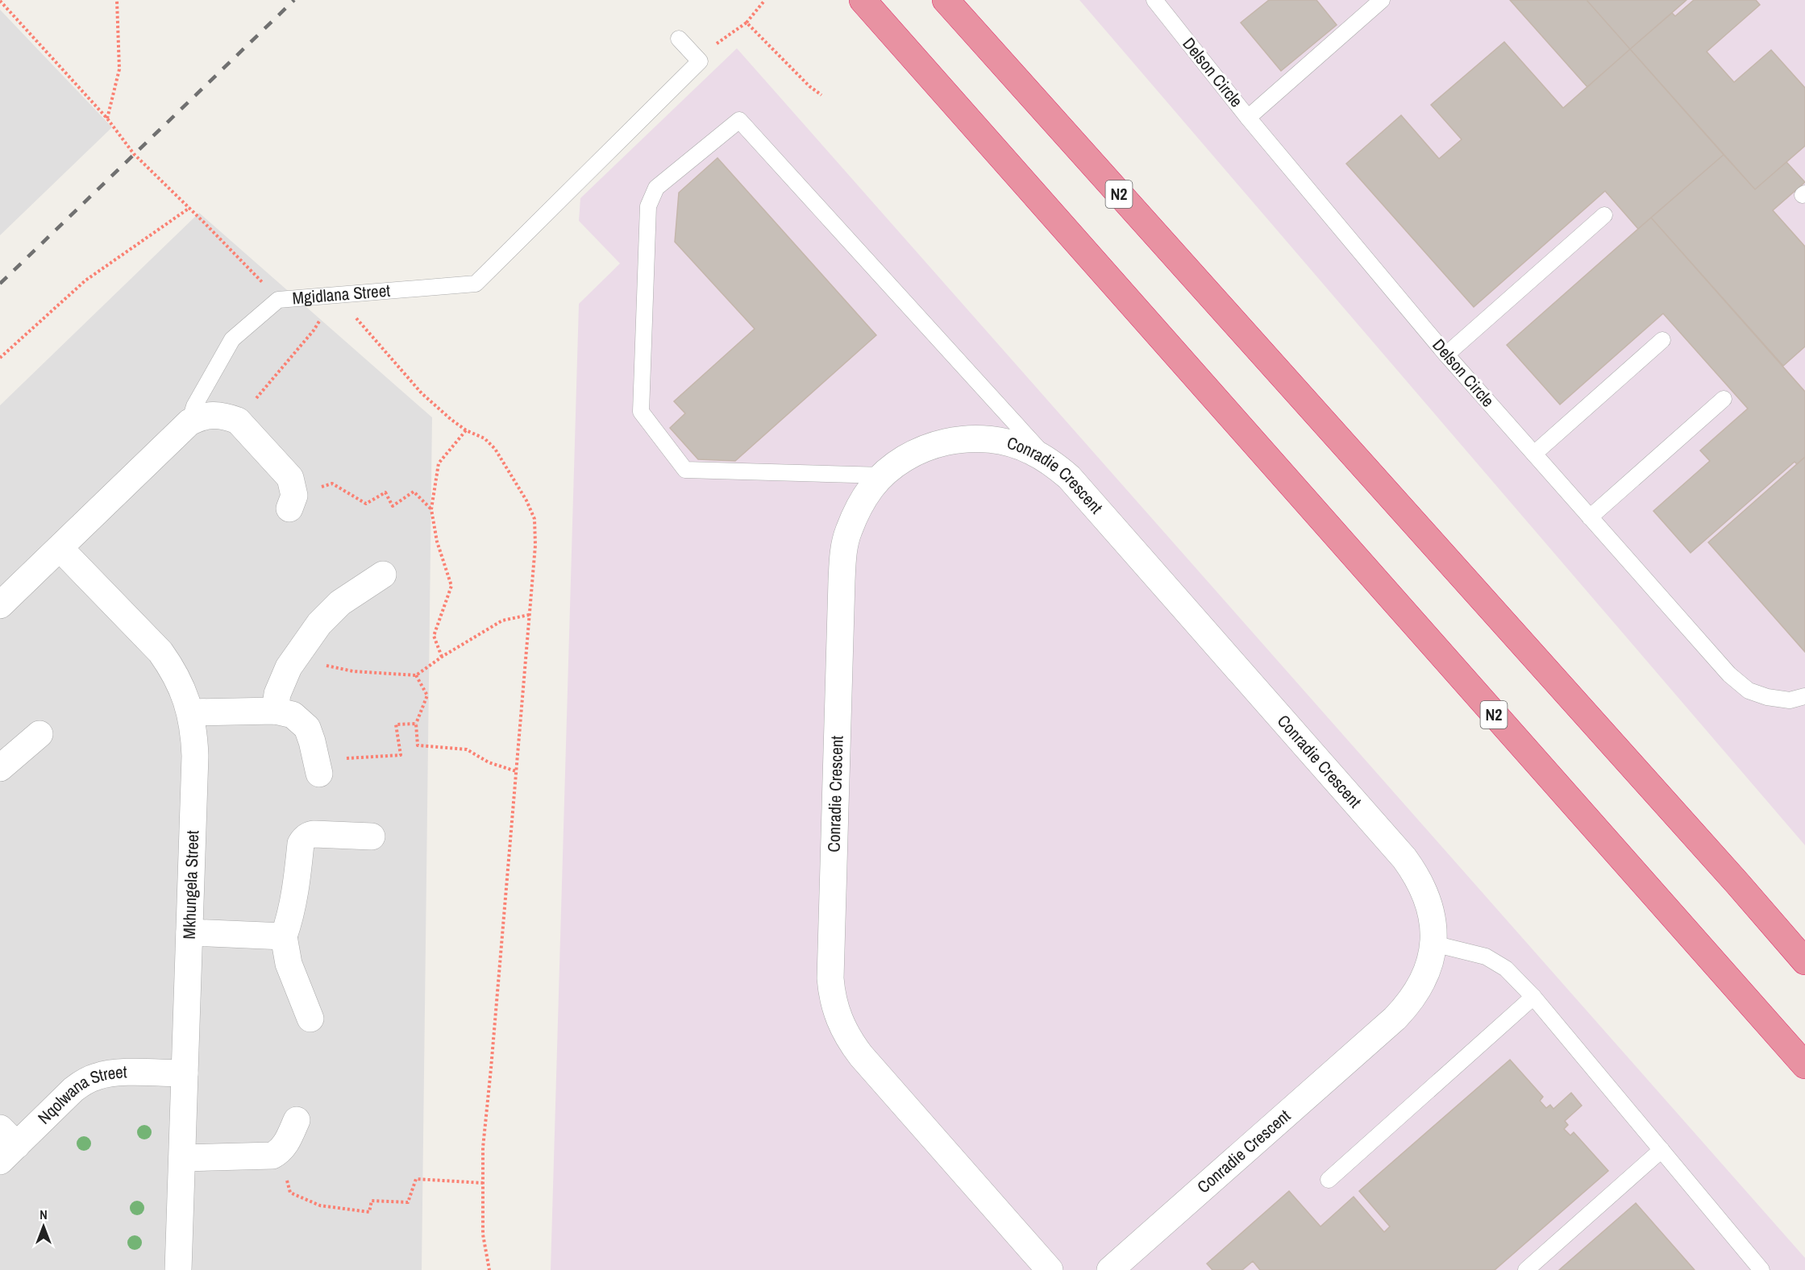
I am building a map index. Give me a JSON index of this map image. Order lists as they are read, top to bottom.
{
  "streets": {
    "highway": ["N2"],
    "street": [
      "Mgidlana Street",
      "Conradie Crescent",
      "Mkhungela Street",
      "Nqolwana Street"
    ],
    "lane": ["Delson Circle"]
  },
  "crossings": [
    ["Mgidlana Street", "Mkhungela Street"],
    ["Mkhungela Street", "Nqolwana Street"]
  ],
  "north": "top"
}
